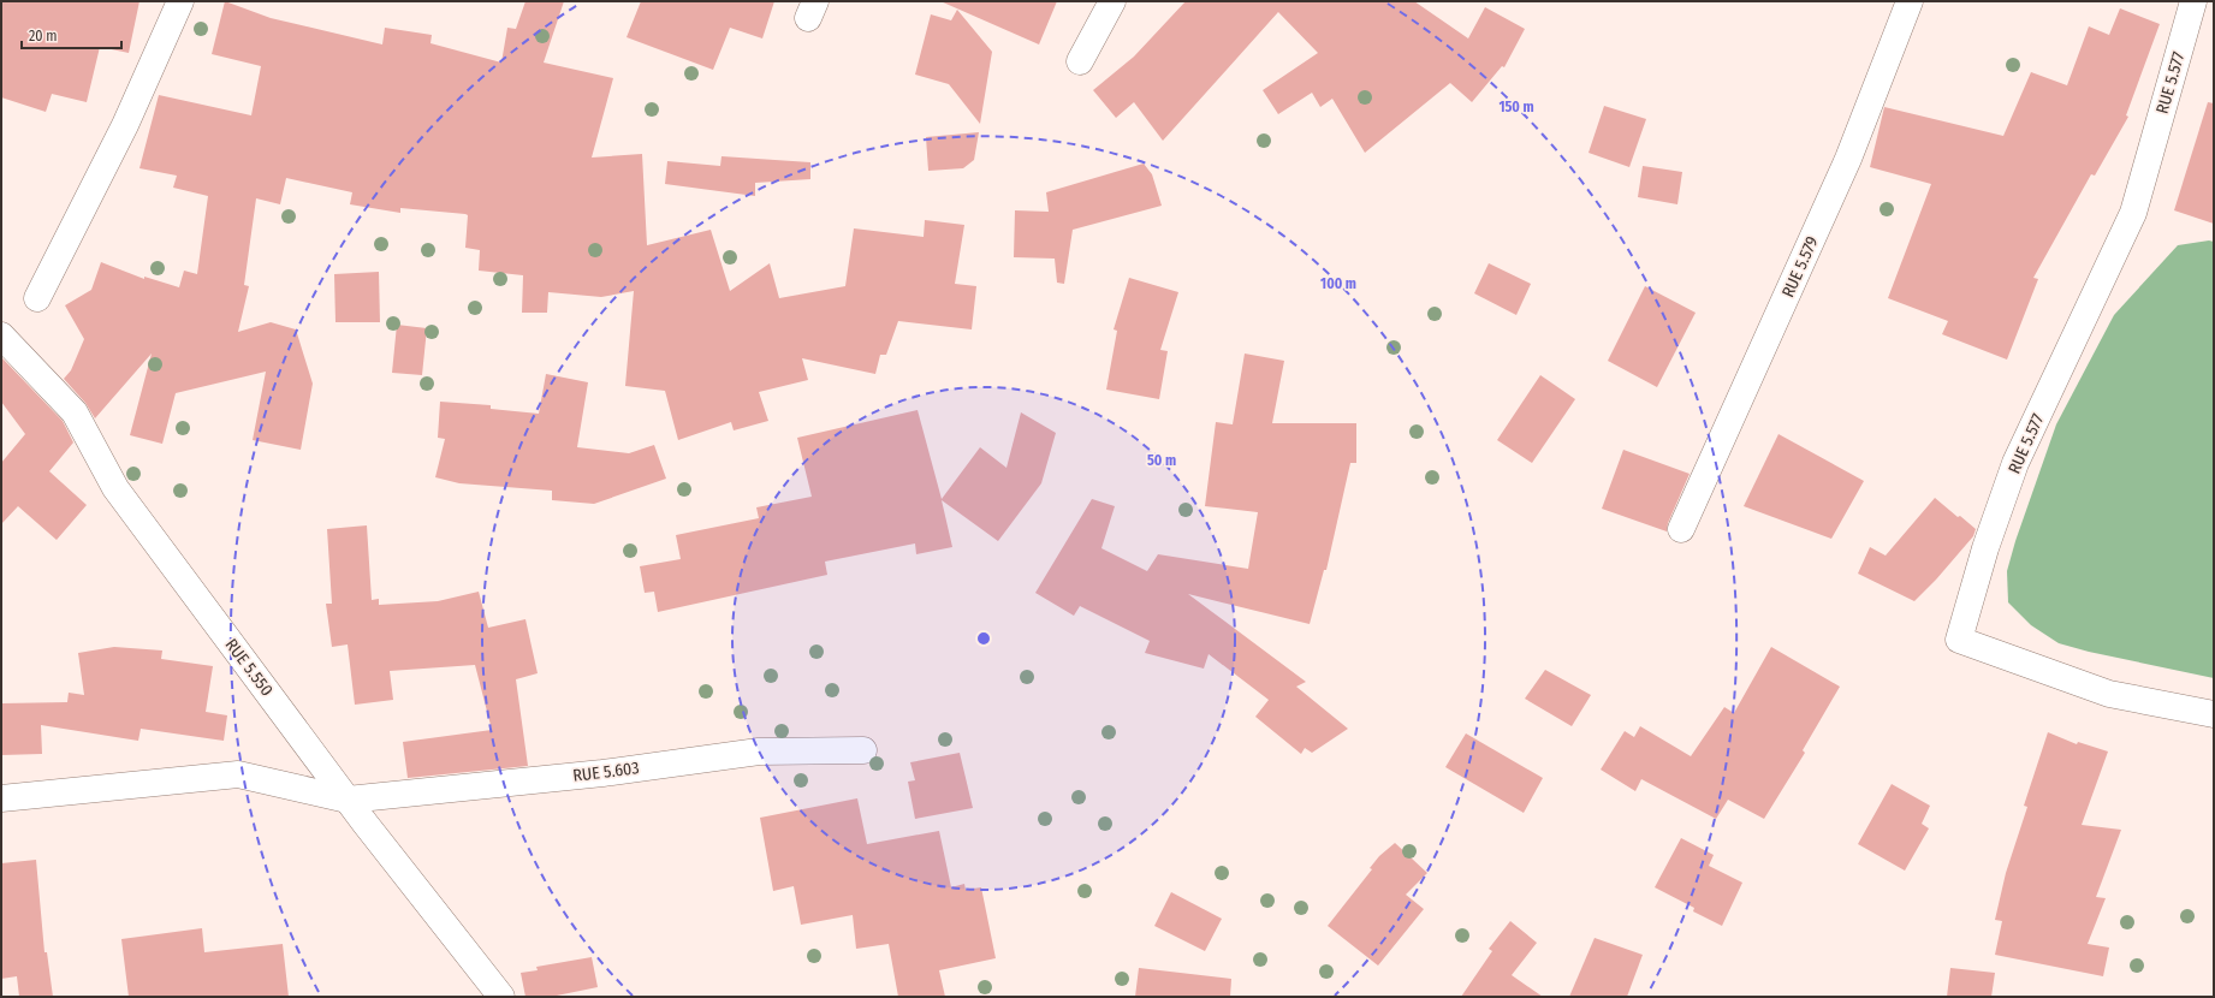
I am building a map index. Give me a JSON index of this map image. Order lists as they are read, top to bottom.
{
  "streets": {
    "street": [
      "RUE 5.577",
      "RUE 5.579",
      "RUE 5.550",
      "RUE 5.603"
    ]
  },
  "crossings": [
    ["RUE 5.550", "RUE 5.603"]
  ],
  "scale_bar": "20 m",
  "rings": ["150 m", "100 m", "50 m"]
}
